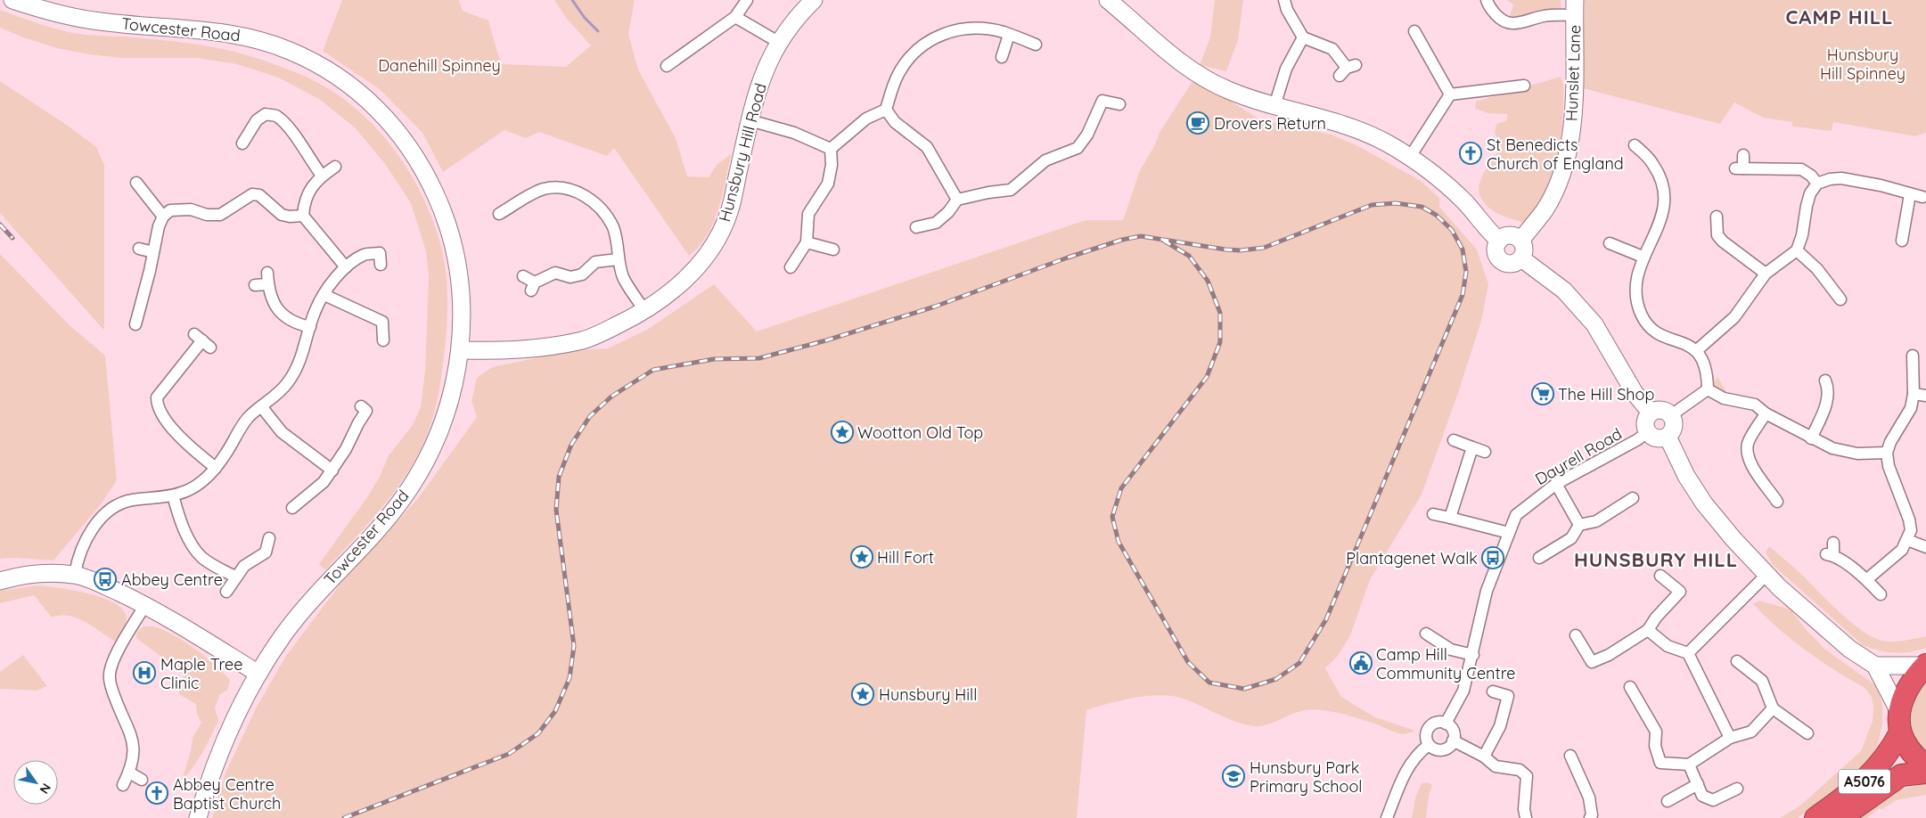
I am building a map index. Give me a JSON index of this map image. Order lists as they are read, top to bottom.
{
  "streets": {
    "highway": ["A5076"],
    "street": [
      "Towcester Road",
      "Hunslet Lane",
      "Hunsbury Hill Road",
      "Dayrell Road"
    ]
  },
  "crossings": [
    ["Towcester Road", "Hunsbury Hill Road"]
  ],
  "districts": ["CAMP HILL", "HUNSBURY HILL"],
  "parks": ["Hunsbury Hill Spinney", "Danehill Spinney"],
  "places": {
    "cafe": ["Drovers Return"],
    "church": ["St Benedicts Church of England", "Abbey Centre Baptist Church"],
    "supermarket": ["The Hill Shop"],
    "place": ["Wootton Old Top", "Hill Fort", "Hunsbury Hill"],
    "bus stop": ["Plantagenet Walk", "Abbey Centre"],
    "public building": ["Camp Hill Community Centre"],
    "hospital": ["Maple Tree Clinic"],
    "school or university": ["Hunsbury Park Primary School"]
  },
  "north": "bottom right"
}
